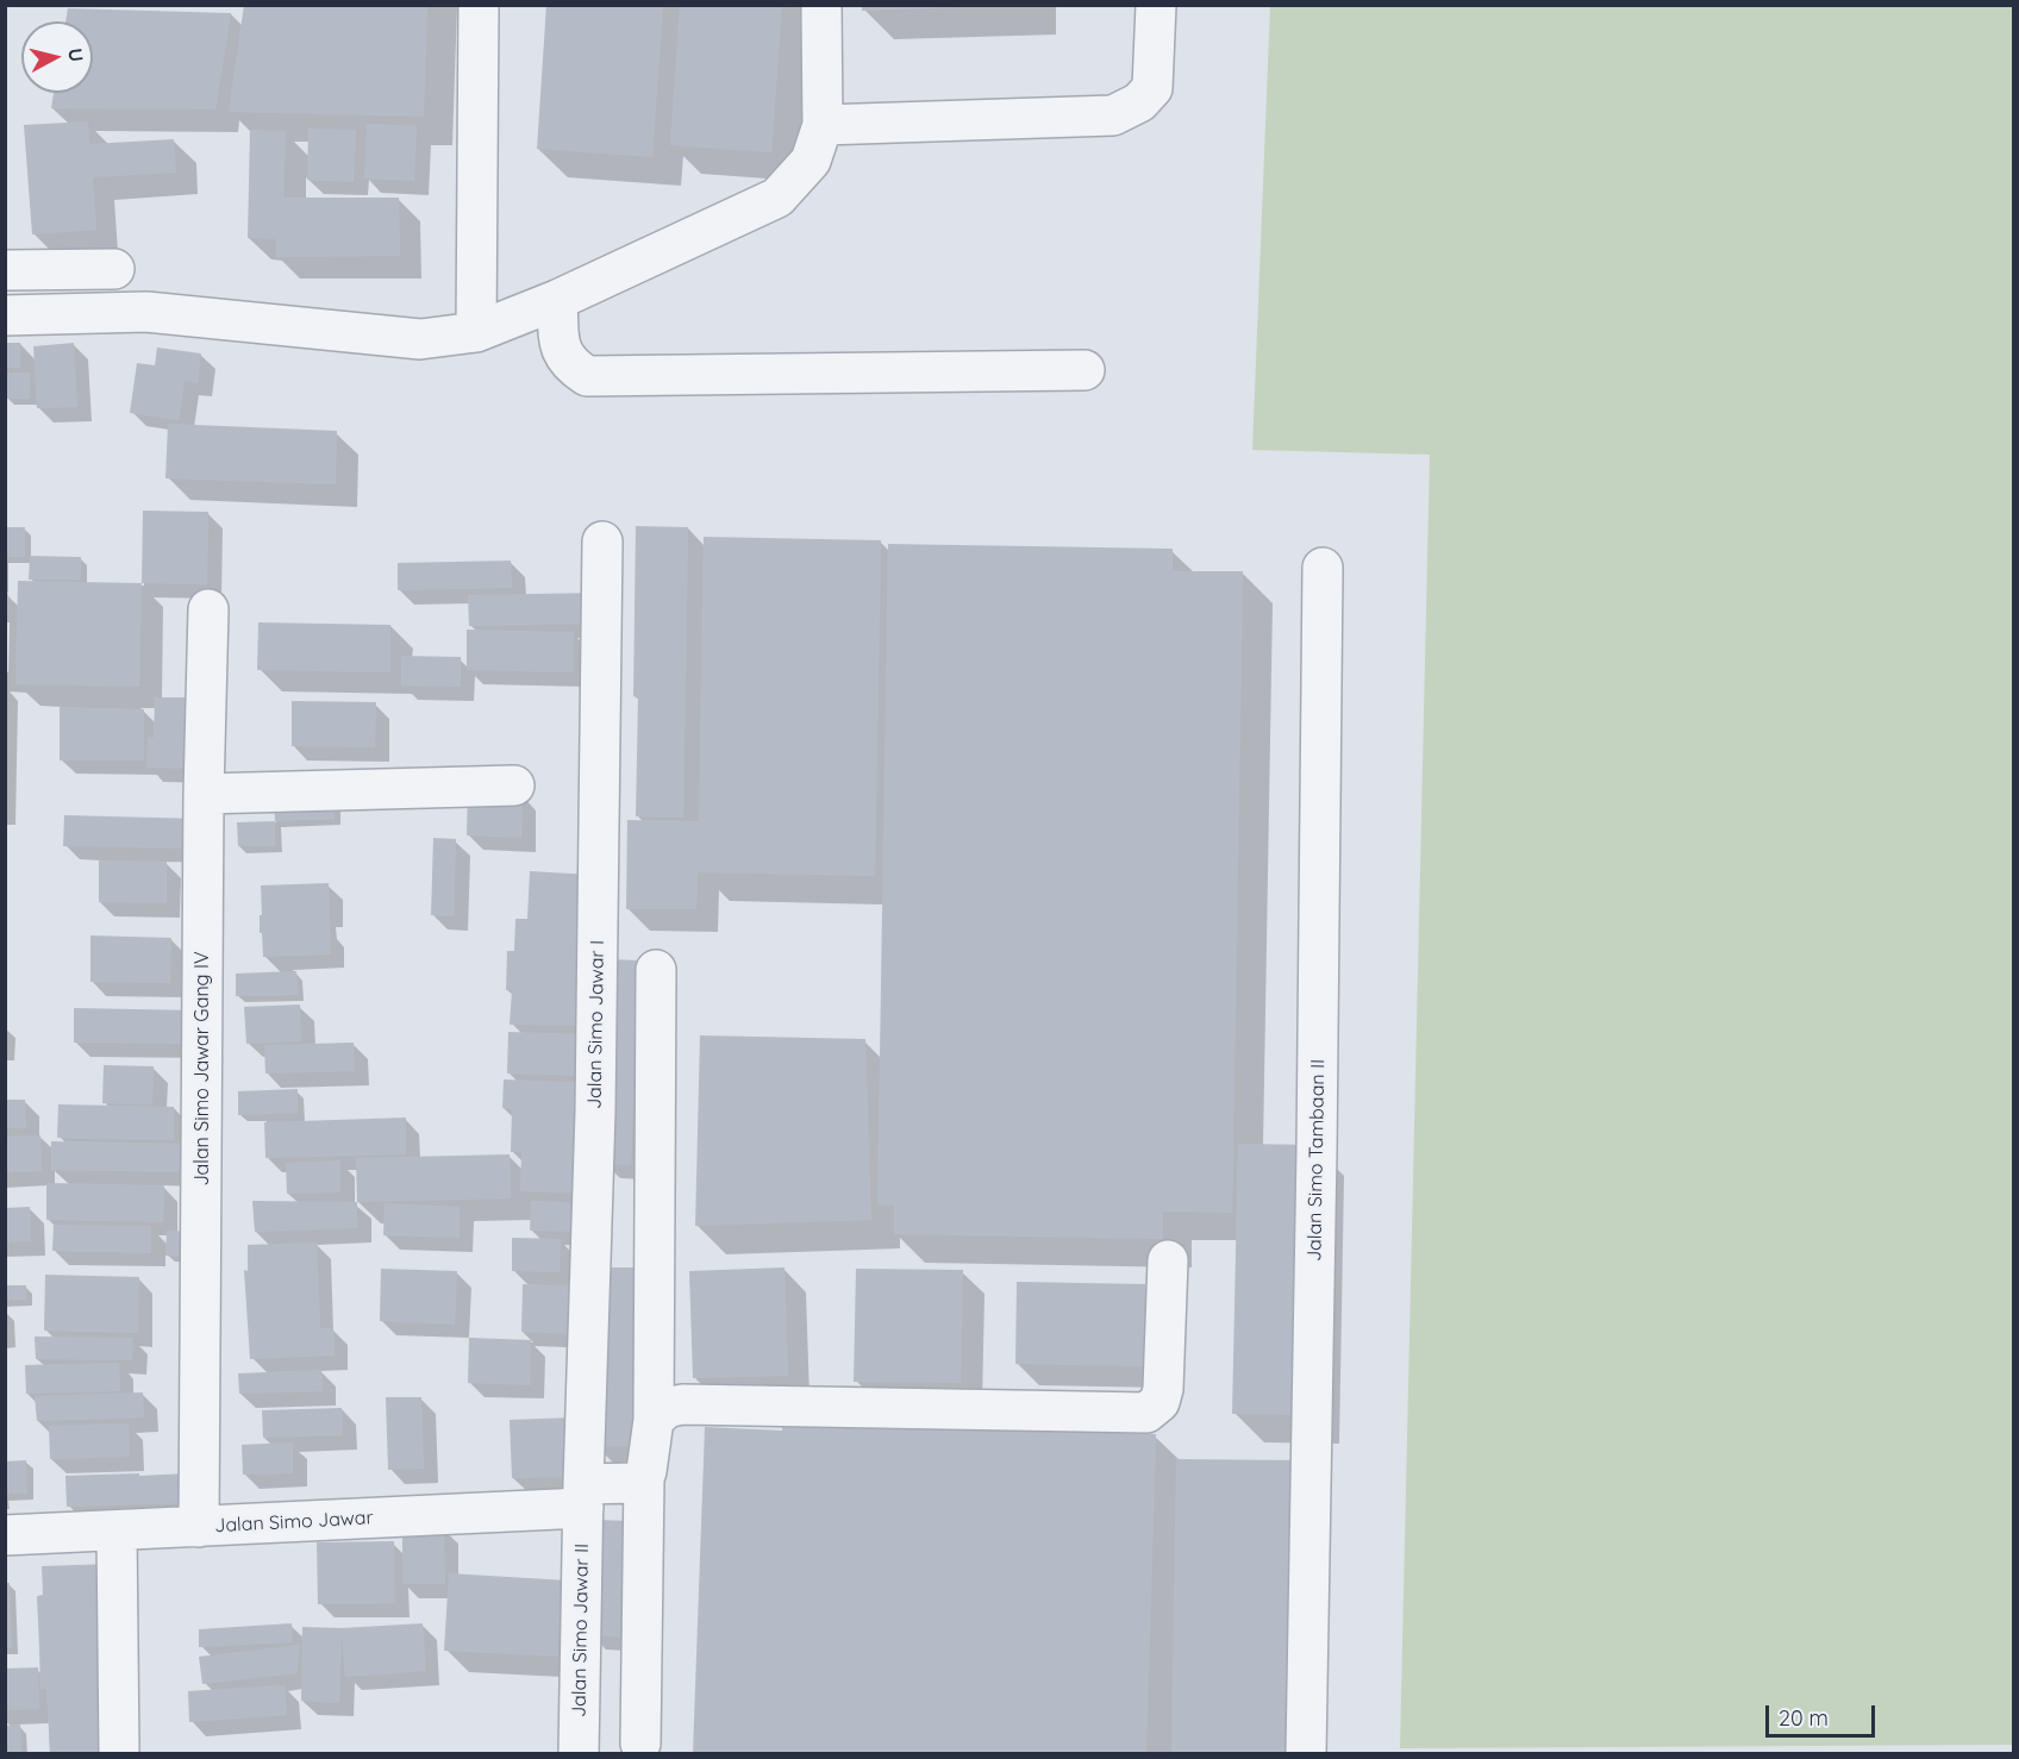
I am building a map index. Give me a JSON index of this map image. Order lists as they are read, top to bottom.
{
  "streets": {
    "street": [
      "Jalan Simo Jawar I",
      "Jalan Simo Jawar Gang IV",
      "Jalan Simo Tambaan II",
      "Jalan Simo Jawar",
      "Jalan Simo Jawar II"
    ]
  },
  "crossings": [
    ["Jalan Simo Jawar I", "Jalan Simo Jawar"],
    ["Jalan Simo Jawar I", "Jalan Simo Jawar II"],
    ["Jalan Simo Jawar Gang IV", "Jalan Simo Jawar"],
    ["Jalan Simo Jawar", "Jalan Simo Jawar II"]
  ],
  "scale_bar": "20 m",
  "north": "right"
}
